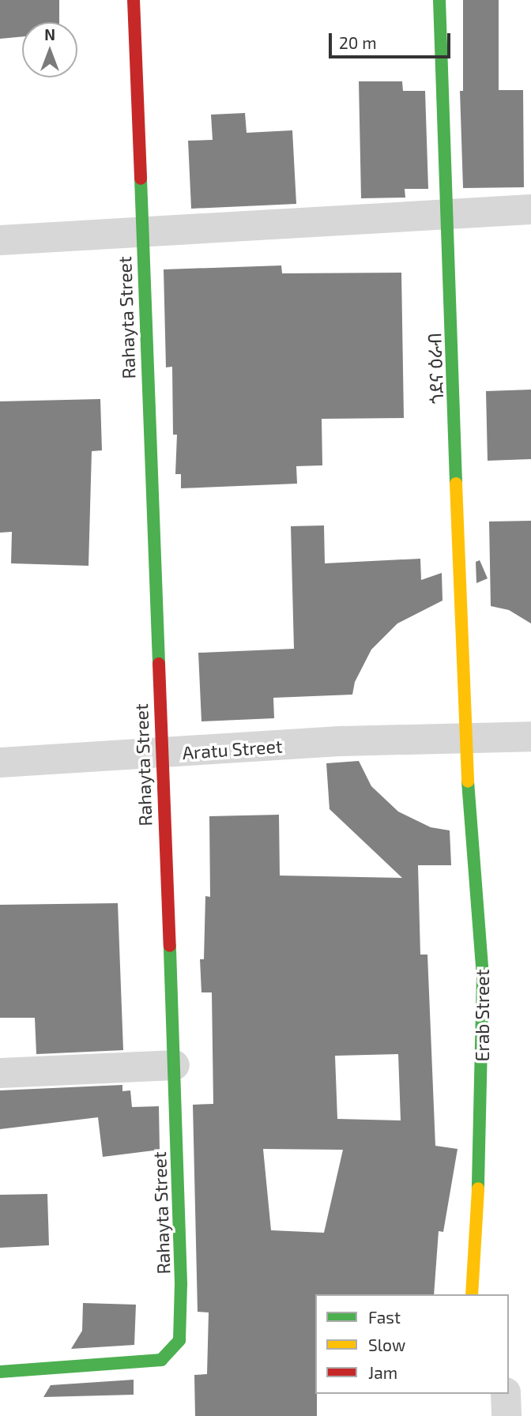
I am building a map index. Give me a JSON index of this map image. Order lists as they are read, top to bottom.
{
  "streets": {
    "street": [
      "Rahayta Street",
      "ጎደና ዕራብ",
      "Aratu Street",
      "Erab Street"
    ]
  },
  "crossings": [
    ["Rahayta Street", "Aratu Street"],
    ["ጎደና ዕራብ", "Aratu Street"],
    ["ጎደና ዕራብ", "Erab Street"],
    ["Aratu Street", "Erab Street"]
  ],
  "legend": ["Fast", "Slow", "Jam"],
  "scale_bar": "20 m",
  "north": "top"
}
